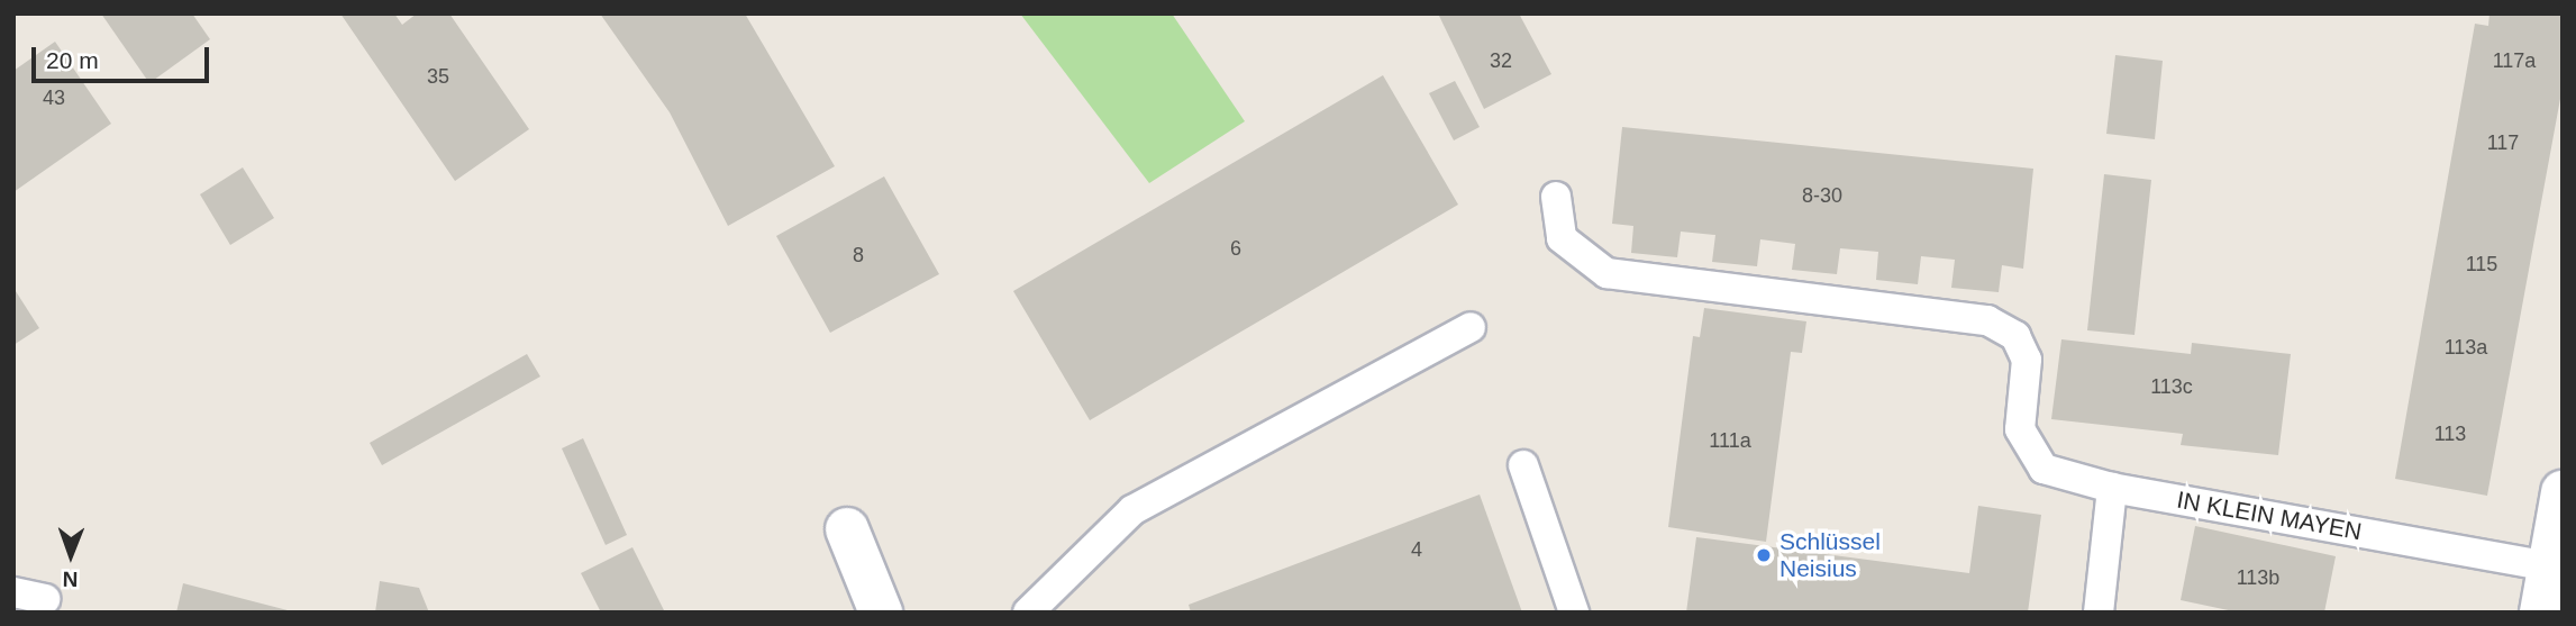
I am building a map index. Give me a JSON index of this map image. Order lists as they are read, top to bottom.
{
  "streets": {
    "lane": ["IN KLEIN MAYEN"]
  },
  "places": ["Schlüssel Neisius"],
  "house_numbers": [
    "32",
    "117a",
    "35",
    "43",
    "117",
    "8-30",
    "6",
    "8",
    "115",
    "113a",
    "113c",
    "113",
    "111a",
    "4",
    "113b"
  ],
  "scale_bar": "20 m",
  "north": "bottom"
}
